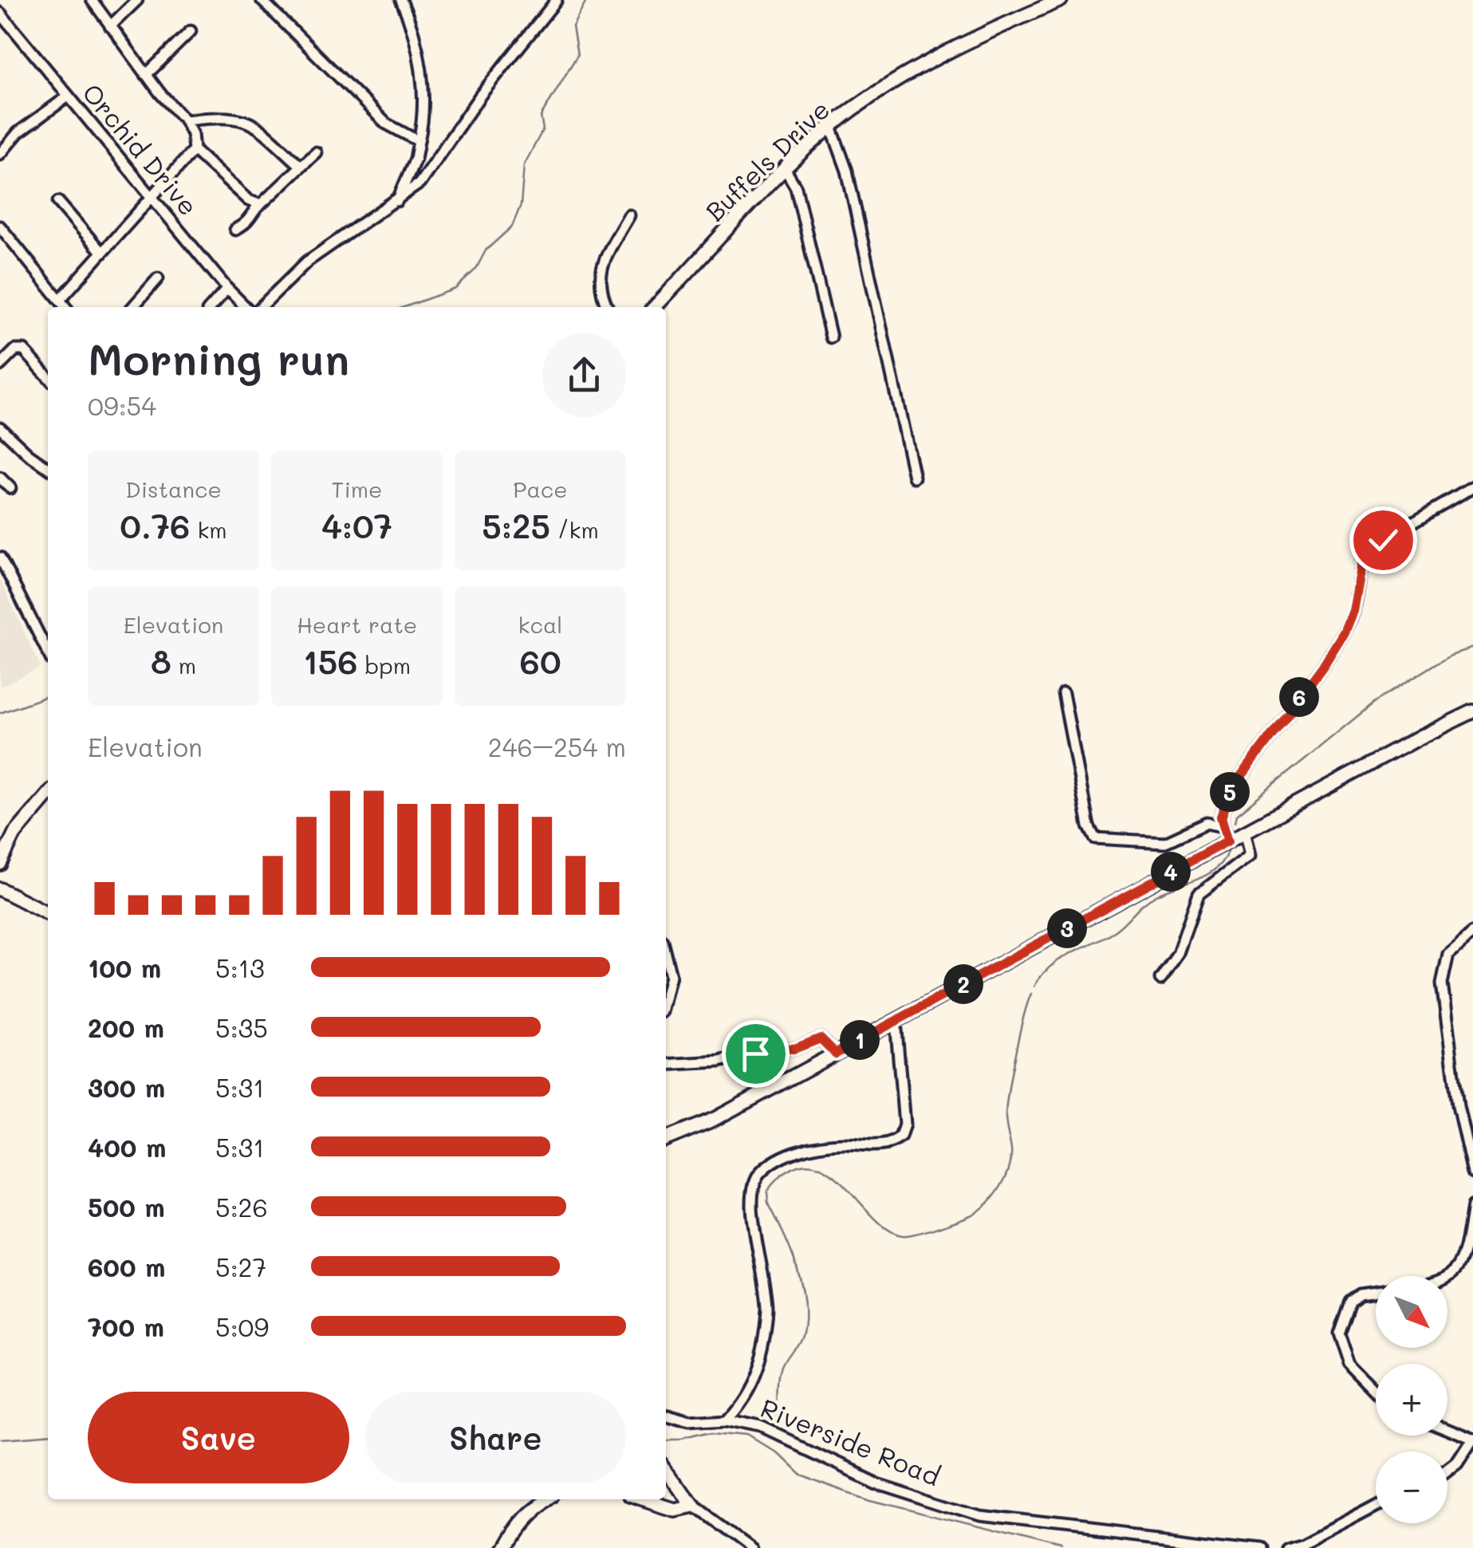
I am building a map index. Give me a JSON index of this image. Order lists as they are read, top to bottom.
{
  "streets": {
    "street": ["Orchid Drive", "Buffels Drive", "Riverside Road"]
  },
  "north": "bottom right",
  "page": {
    "heading": ["Morning run", "09:54"],
    "stats": [
      ["Distance", "0.76 km"],
      ["Time", "4:07"],
      ["Pace", "5:25 /km"],
      ["Elevation", "8 m"],
      ["Heart rate", "156 bpm"],
      ["kcal", "60"]
    ],
    "pins": [
      "6",
      "5",
      "4",
      "3",
      "2",
      "1"
    ],
    "chart": ["Elevation", "246–254 m"],
    "list": [
      {
        "name": "100 m",
        "note": "5:13"
      },
      {
        "name": "200 m",
        "note": "5:35"
      },
      {
        "name": "300 m",
        "note": "5:31"
      },
      {
        "name": "400 m",
        "note": "5:31"
      },
      {
        "name": "500 m",
        "note": "5:26"
      },
      {
        "name": "600 m",
        "note": "5:27"
      },
      {
        "name": "700 m",
        "note": "5:09"
      }
    ],
    "map_buttons": ["+", "−"],
    "buttons": ["Save", "Share"]
  }
}
